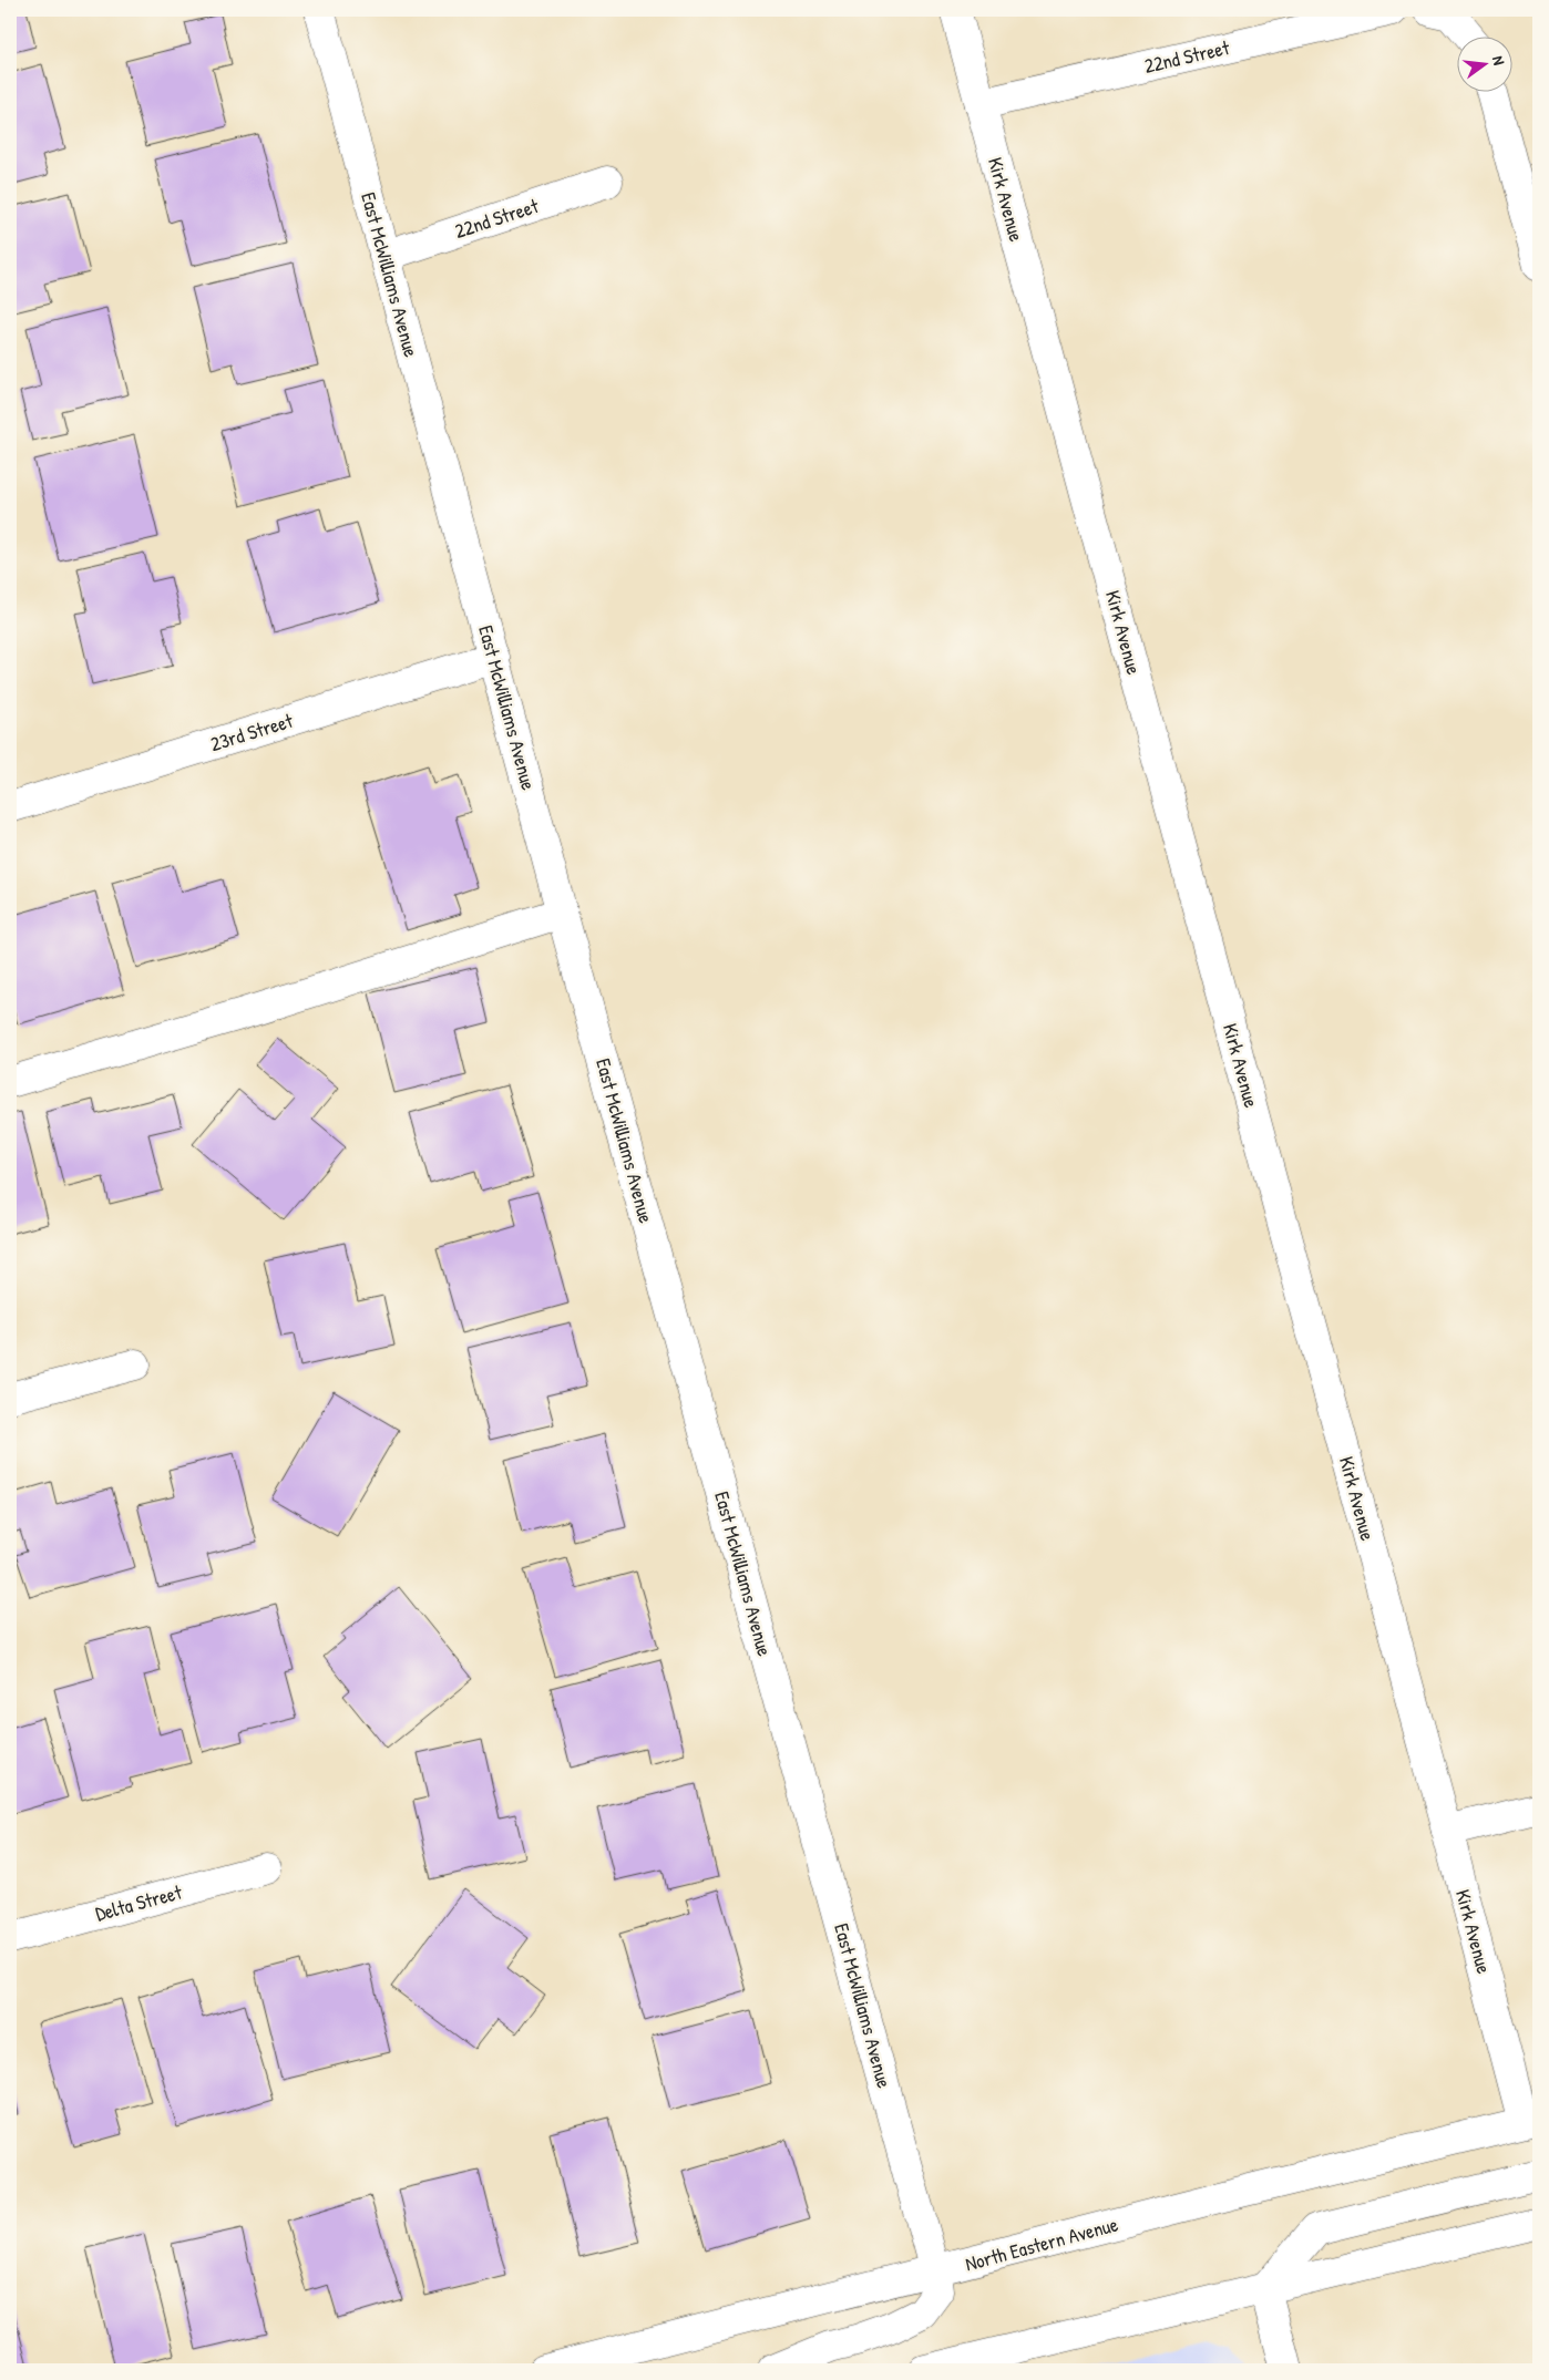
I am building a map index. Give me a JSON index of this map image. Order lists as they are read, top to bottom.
{
  "streets": {
    "street": [
      "22nd Street",
      "Kirk Avenue",
      "East McWilliams Avenue",
      "23rd Street",
      "Delta Street",
      "North Eastern Avenue"
    ]
  },
  "crossings": [
    ["22nd Street", "Kirk Avenue"],
    ["22nd Street", "East McWilliams Avenue"],
    ["Kirk Avenue", "North Eastern Avenue"],
    ["East McWilliams Avenue", "23rd Street"],
    ["East McWilliams Avenue", "North Eastern Avenue"]
  ],
  "north": "right"
}
